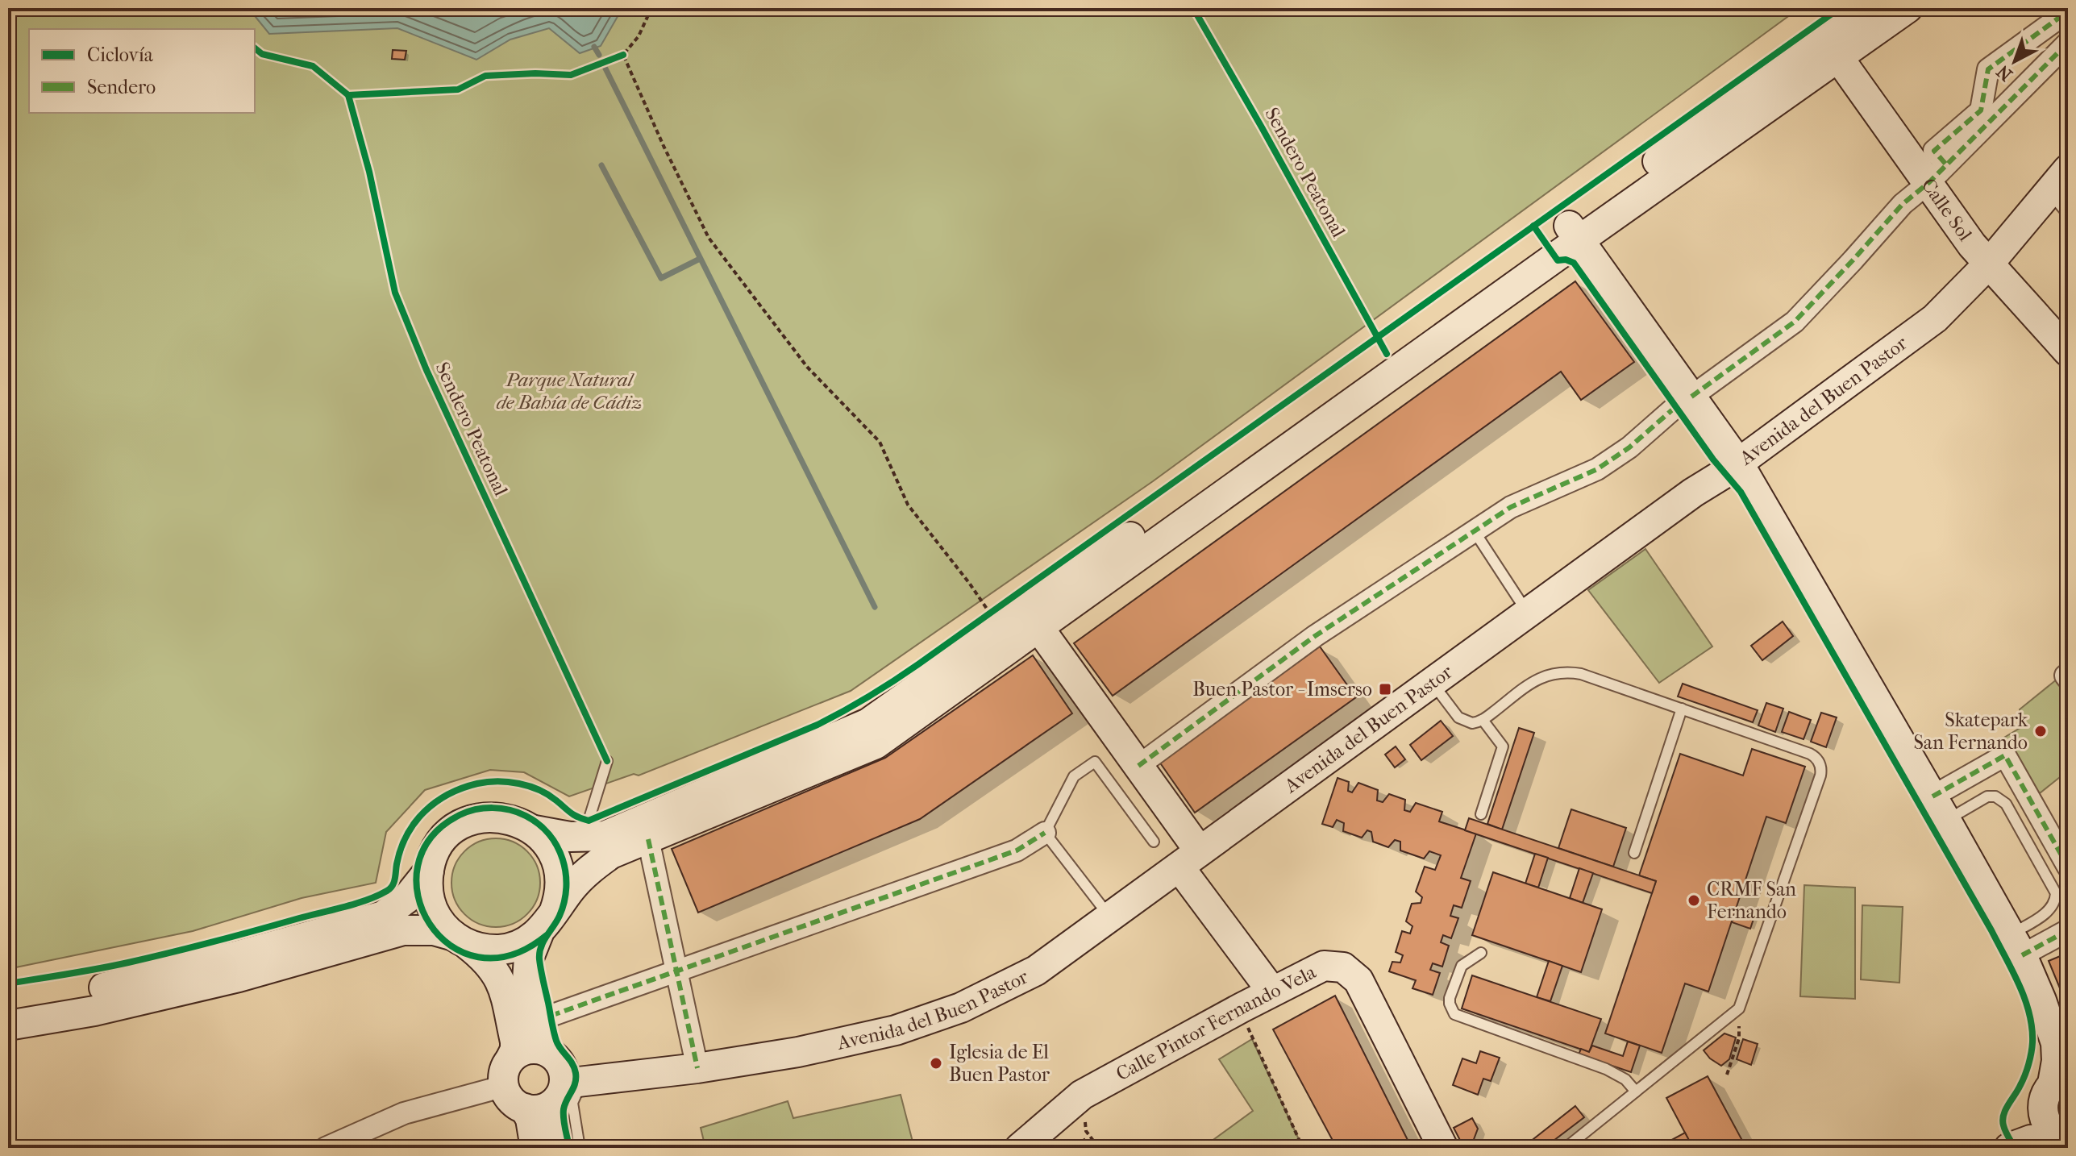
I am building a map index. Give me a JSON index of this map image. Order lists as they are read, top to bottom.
{
  "streets": {
    "street": ["Calle Sol", "Avenida del Buen Pastor", "Calle Pintor Fernando Vela"],
    "cycle path": ["Sendero Peatonal"]
  },
  "crossings": [
    ["Calle Sol", "Avenida del Buen Pastor"]
  ],
  "parks": ["Parque Natural de Bahía de Cádiz"],
  "places": {
    "transit": ["Buen Pastor - Imserso"],
    "other": ["Skatepark San Fernando", "CRMF San Fernando", "Iglesia de El Buen Pastor"]
  },
  "legend": ["Ciclovía", "Sendero"],
  "north": "bottom left"
}
